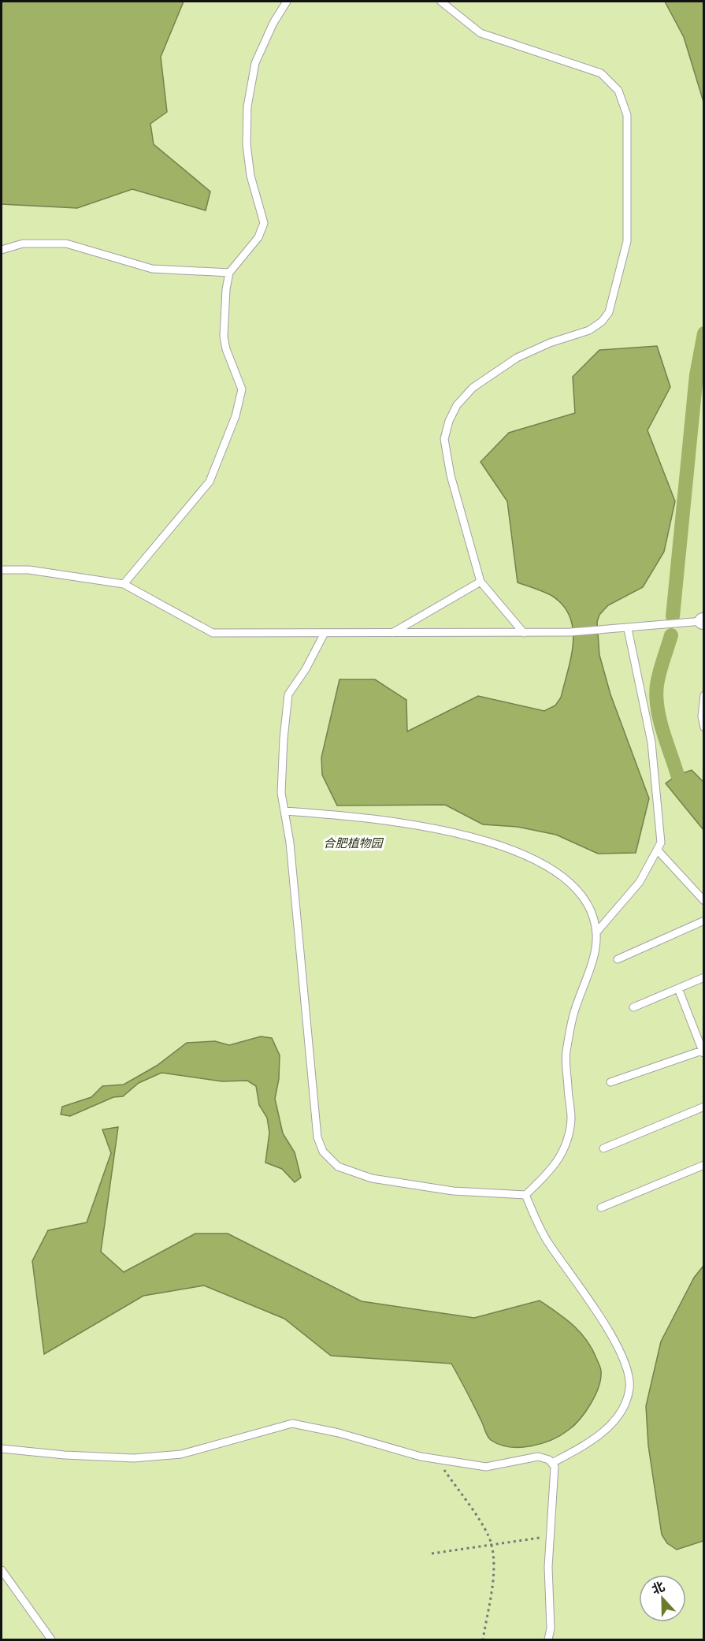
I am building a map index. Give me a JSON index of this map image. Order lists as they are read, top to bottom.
{
  "parks": ["合肥植物园"],
  "north": "top"
}
